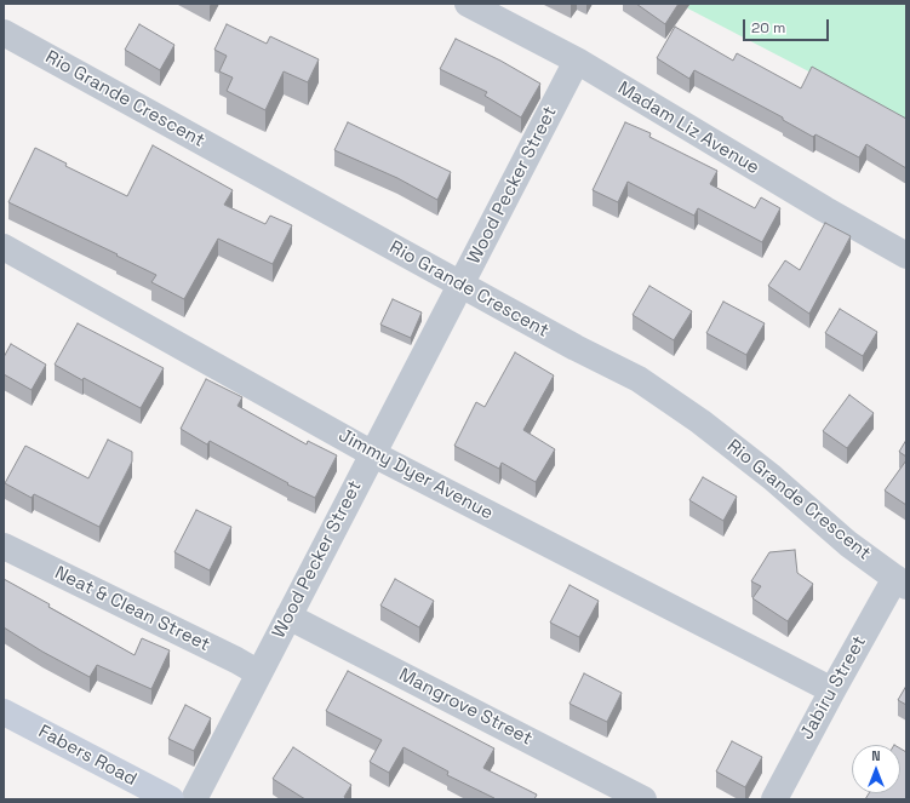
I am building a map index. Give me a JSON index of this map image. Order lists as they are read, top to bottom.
{
  "streets": {
    "main road": ["Fabers Road"],
    "street": [
      "Rio Grande Crescent",
      "Madam Liz Avenue",
      "Wood Pecker Street",
      "Jimmy Dyer Avenue",
      "Neat & Clean Street",
      "Jabiru Street",
      "Mangrove Street"
    ]
  },
  "crossings": [
    ["Rio Grande Crescent", "Wood Pecker Street"],
    ["Rio Grande Crescent", "Jabiru Street"],
    ["Madam Liz Avenue", "Wood Pecker Street"],
    ["Wood Pecker Street", "Jimmy Dyer Avenue"],
    ["Wood Pecker Street", "Neat & Clean Street"],
    ["Wood Pecker Street", "Mangrove Street"],
    ["Jimmy Dyer Avenue", "Jabiru Street"]
  ],
  "scale_bar": "20 m",
  "north": "top"
}
